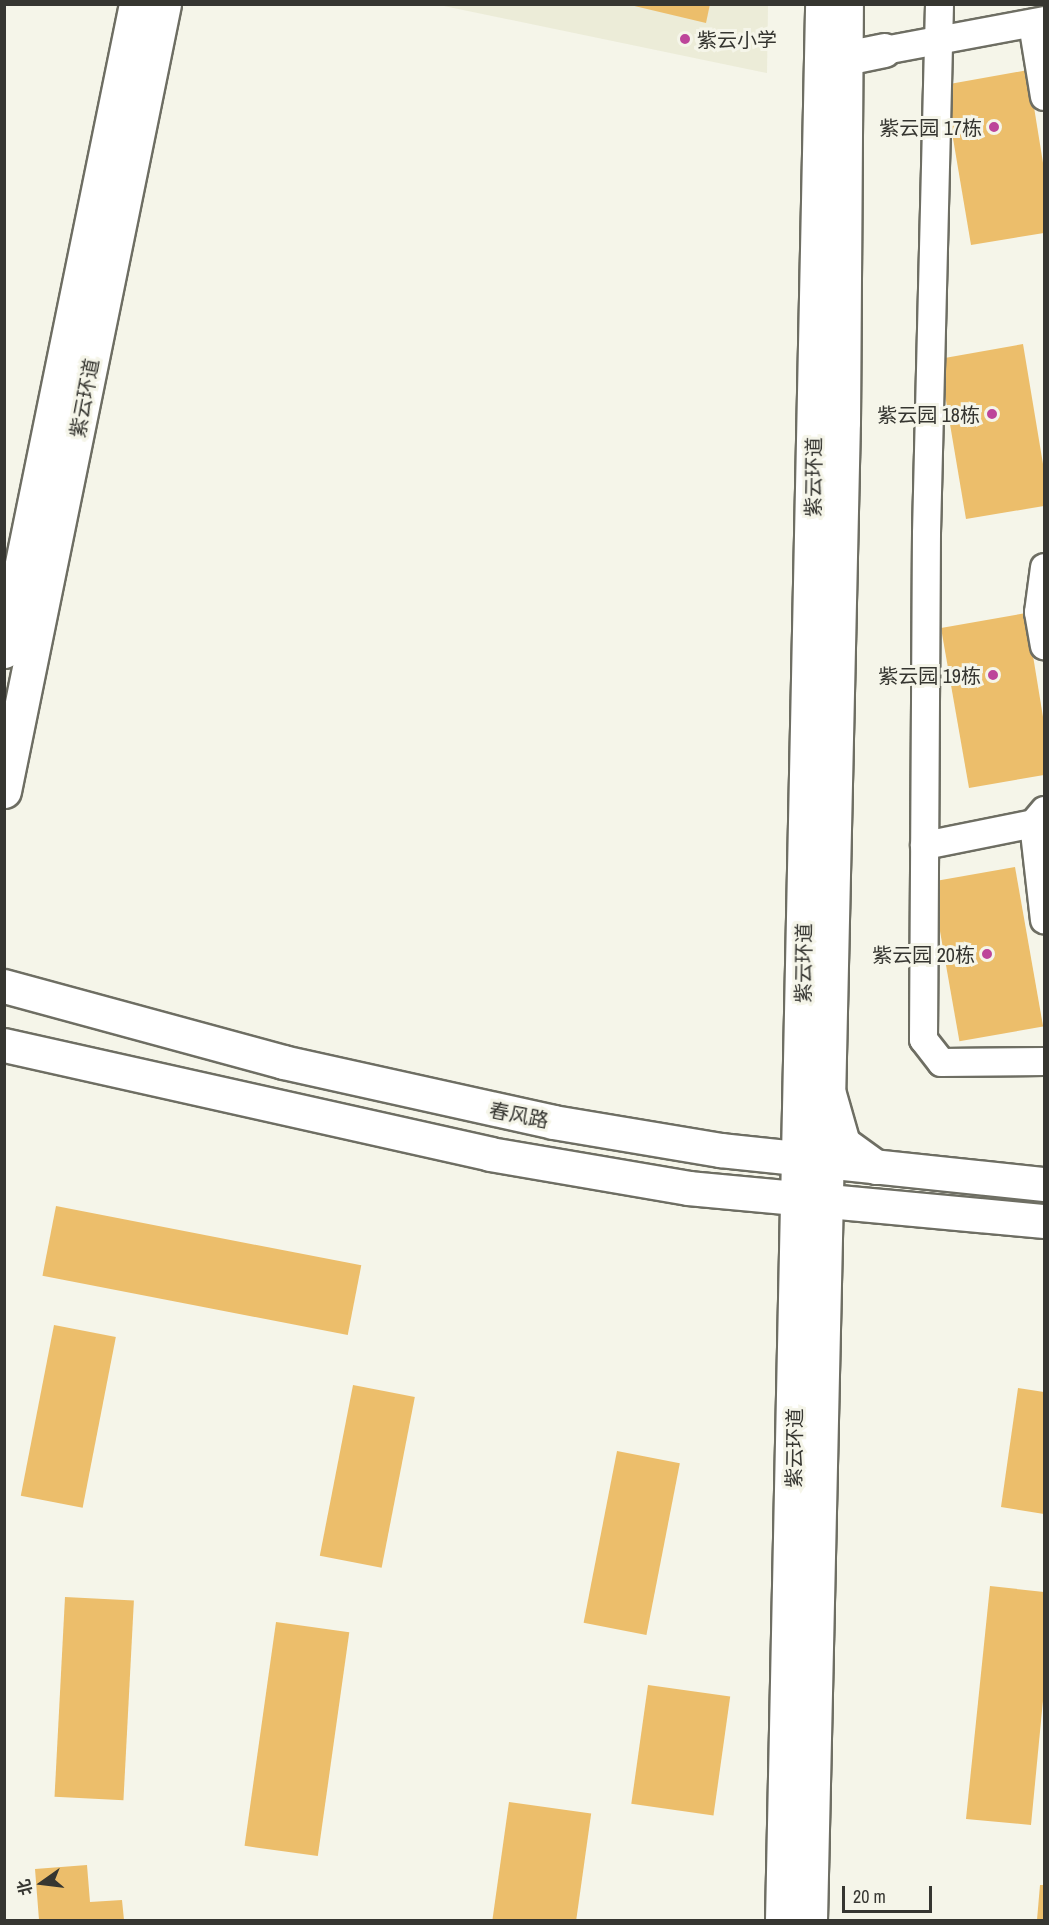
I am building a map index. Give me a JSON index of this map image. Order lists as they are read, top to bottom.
{
  "streets": {
    "street": ["紫云环道", "春风路"]
  },
  "crossings": [
    ["紫云环道", "春风路"]
  ],
  "places": [
    "紫云小学",
    "紫云园 17栋",
    "紫云园 18栋",
    "紫云园 19栋",
    "紫云园 20栋"
  ],
  "scale_bar": "20 m",
  "north": "left"
}
